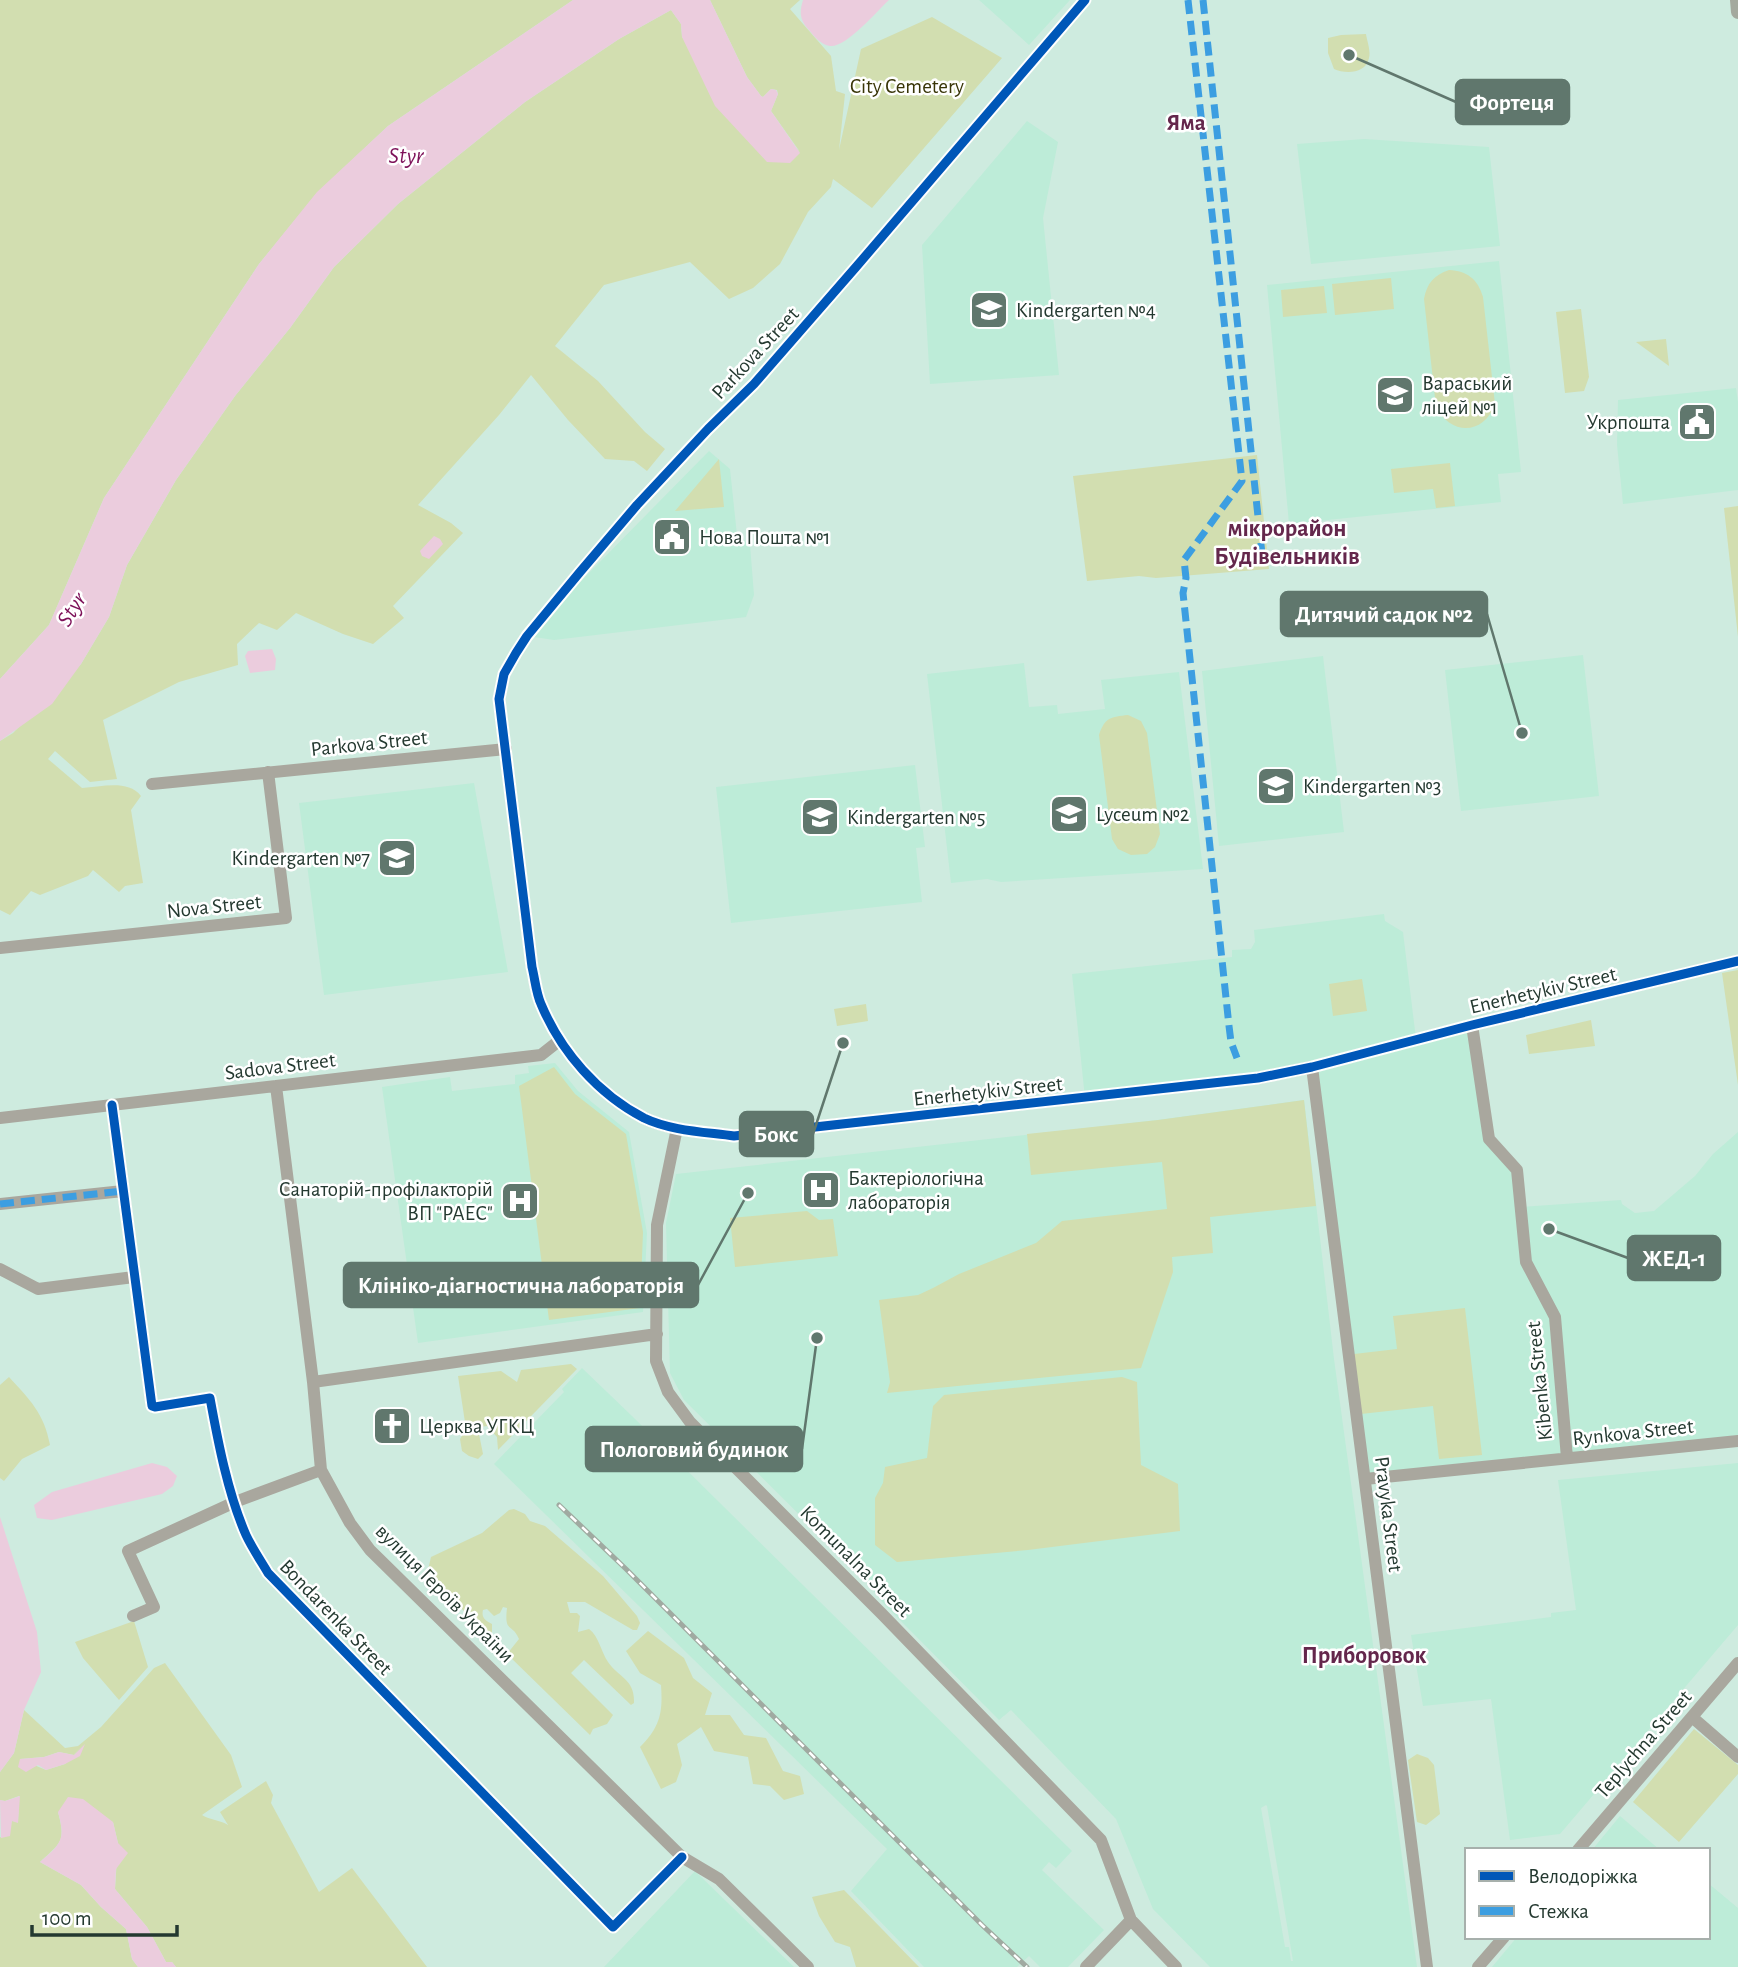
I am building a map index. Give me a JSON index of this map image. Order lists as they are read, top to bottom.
{
  "streets": {
    "street": [
      "Parkova Street",
      "Nova Street",
      "Enerhetykiv Street",
      "Sadova Street",
      "Kibenka Street",
      "Rynkova Street",
      "Pravyka Street",
      "Komunalna Street",
      "вулиця Героїв України",
      "Bondarenka Street",
      "Teplychna Street"
    ]
  },
  "crossings": [
    ["Parkova Street", "Nova Street"],
    ["Parkova Street", "Enerhetykiv Street"],
    ["Enerhetykiv Street", "Sadova Street"],
    ["Enerhetykiv Street", "Kibenka Street"],
    ["Enerhetykiv Street", "Pravyka Street"],
    ["Enerhetykiv Street", "Komunalna Street"],
    ["Sadova Street", "вулиця Героїв України"],
    ["Sadova Street", "Bondarenka Street"],
    ["Kibenka Street", "Rynkova Street"],
    ["Rynkova Street", "Pravyka Street"],
    ["вулиця Героїв України", "Bondarenka Street"]
  ],
  "districts": ["Яма", "мікрорайон Будівельників", "Приборовок"],
  "water": ["Styr"],
  "parks": ["City Cemetery"],
  "places": {
    "other": [
      "Фортеця",
      "Дитячий садок №2",
      "Бокс",
      "Клініко-діагностична лабораторія",
      "ЖЕД-1",
      "Пологовий будинок"
    ],
    "school or university": [
      "Kindergarten №4",
      "Вараський ліцей №1",
      "Kindergarten №3",
      "Lyceum №2",
      "Kindergarten №5",
      "Kindergarten №7"
    ],
    "public building": ["Укрпошта", "Нова Пошта №1"],
    "hospital": ["Бактеріологічна лабораторія", "Санаторій-профілакторій ВП \"РАЕС\""],
    "church": ["Церква УГКЦ"]
  },
  "legend": ["Велодоріжка", "Стежка"],
  "scale_bar": "100 m"
}
